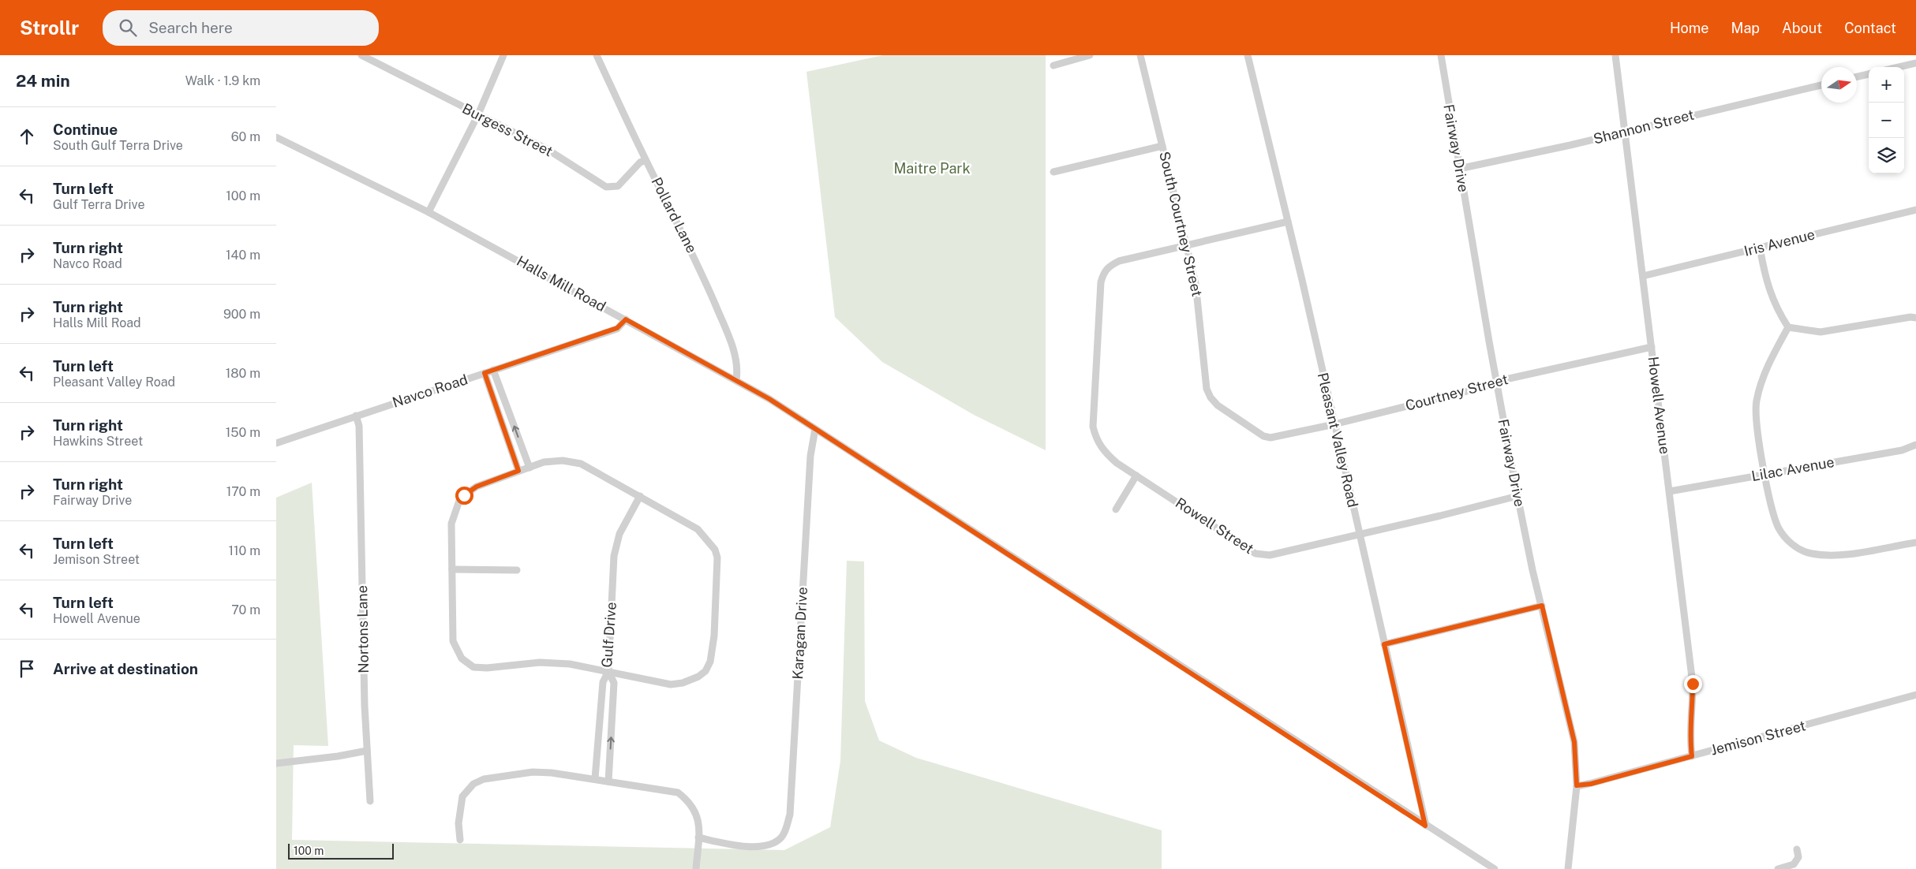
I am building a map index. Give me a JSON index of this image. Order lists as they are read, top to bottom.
{
  "streets": {
    "street": [
      "Shannon Street",
      "Burgess Street",
      "Fairway Drive",
      "Pollard Lane",
      "South Courtney Street",
      "Iris Avenue",
      "Halls Mill Road",
      "Navco Road",
      "Courtney Street",
      "Howell Avenue",
      "Pleasant Valley Road",
      "Lilac Avenue",
      "Rowell Street",
      "Nortons Lane",
      "Karagan Drive",
      "Gulf Drive",
      "Jemison Street"
    ]
  },
  "crossings": [
    ["Shannon Street", "Fairway Drive"],
    ["Shannon Street", "Howell Avenue"],
    ["Burgess Street", "Pollard Lane"],
    ["Fairway Drive", "Courtney Street"],
    ["Fairway Drive", "Rowell Street"],
    ["Fairway Drive", "Jemison Street"],
    ["Pollard Lane", "Halls Mill Road"],
    ["South Courtney Street", "Courtney Street"],
    ["South Courtney Street", "Pleasant Valley Road"],
    ["South Courtney Street", "Rowell Street"],
    ["Iris Avenue", "Howell Avenue"],
    ["Halls Mill Road", "Navco Road"],
    ["Halls Mill Road", "Pleasant Valley Road"],
    ["Halls Mill Road", "Karagan Drive"],
    ["Navco Road", "Nortons Lane"],
    ["Courtney Street", "Howell Avenue"],
    ["Courtney Street", "Pleasant Valley Road"],
    ["Howell Avenue", "Lilac Avenue"],
    ["Howell Avenue", "Jemison Street"],
    ["Pleasant Valley Road", "Rowell Street"]
  ],
  "parks": ["Maitre Park"],
  "scale_bar": "100 m",
  "north": "right",
  "page": {
    "header": "Strollr",
    "search": "Search here",
    "nav": [
      "Home",
      "Map",
      "About",
      "Contact"
    ],
    "heading": ["24 min", "Walk · 1.9 km"],
    "map_buttons": ["+", "−"],
    "list": [
      ["Continue", "South Gulf Terra Drive", "60 m"],
      ["Turn left", "Gulf Terra Drive", "100 m"],
      ["Turn right", "Navco Road", "140 m"],
      ["Turn right", "Halls Mill Road", "900 m"],
      ["Turn left", "Pleasant Valley Road", "180 m"],
      ["Turn right", "Hawkins Street", "150 m"],
      ["Turn right", "Fairway Drive", "170 m"],
      ["Turn left", "Jemison Street", "110 m"],
      ["Turn left", "Howell Avenue", "70 m"],
      "Arrive at destination"
    ],
    "scale": "100 m"
  }
}
